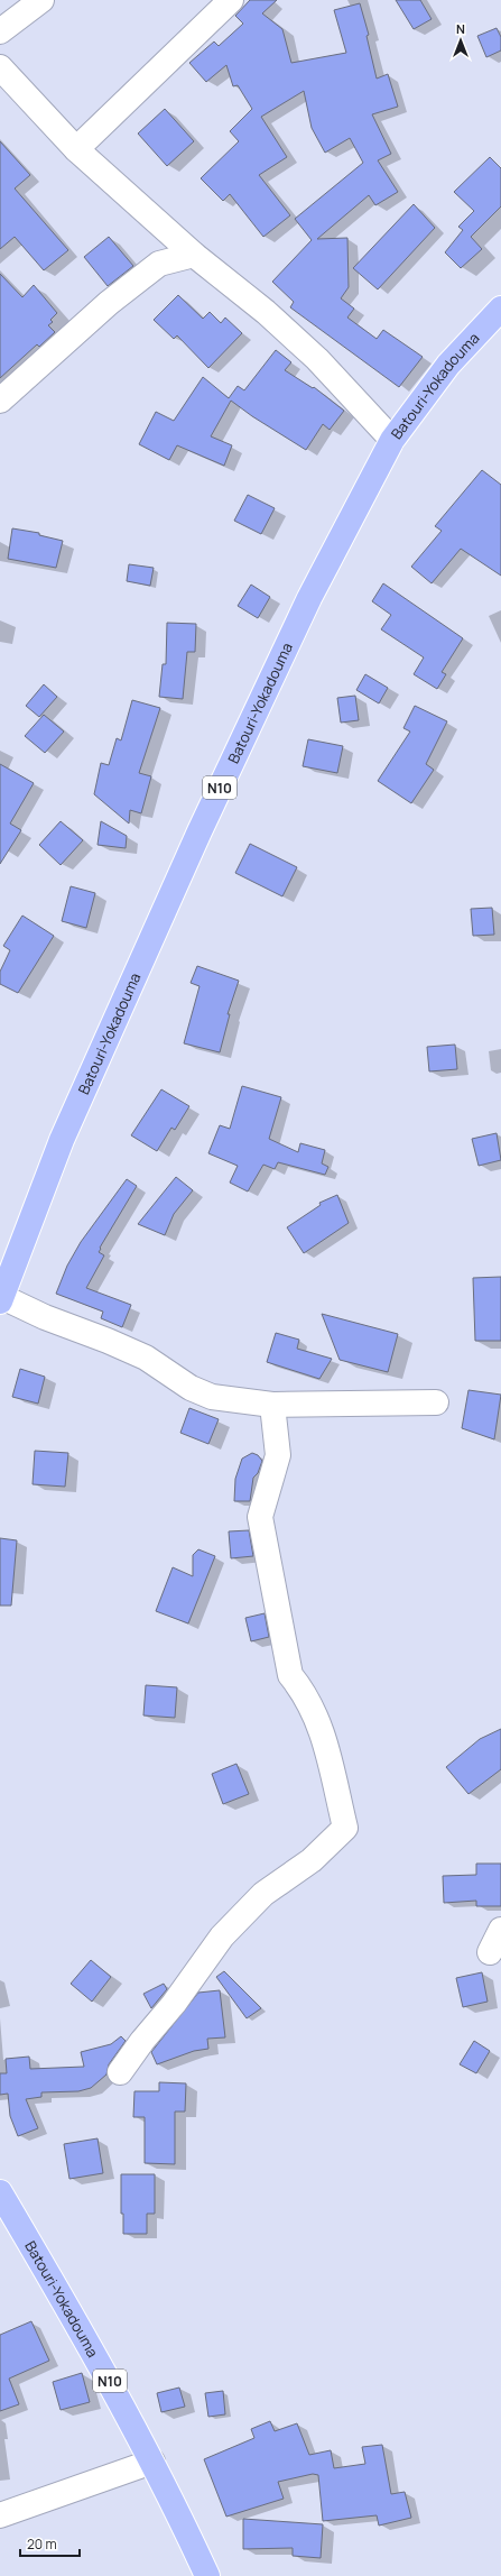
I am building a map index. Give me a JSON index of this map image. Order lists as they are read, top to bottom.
{
  "streets": {
    "highway": ["Batouri-Yokadouma", "N10"]
  },
  "scale_bar": "20 m",
  "north": "top"
}
